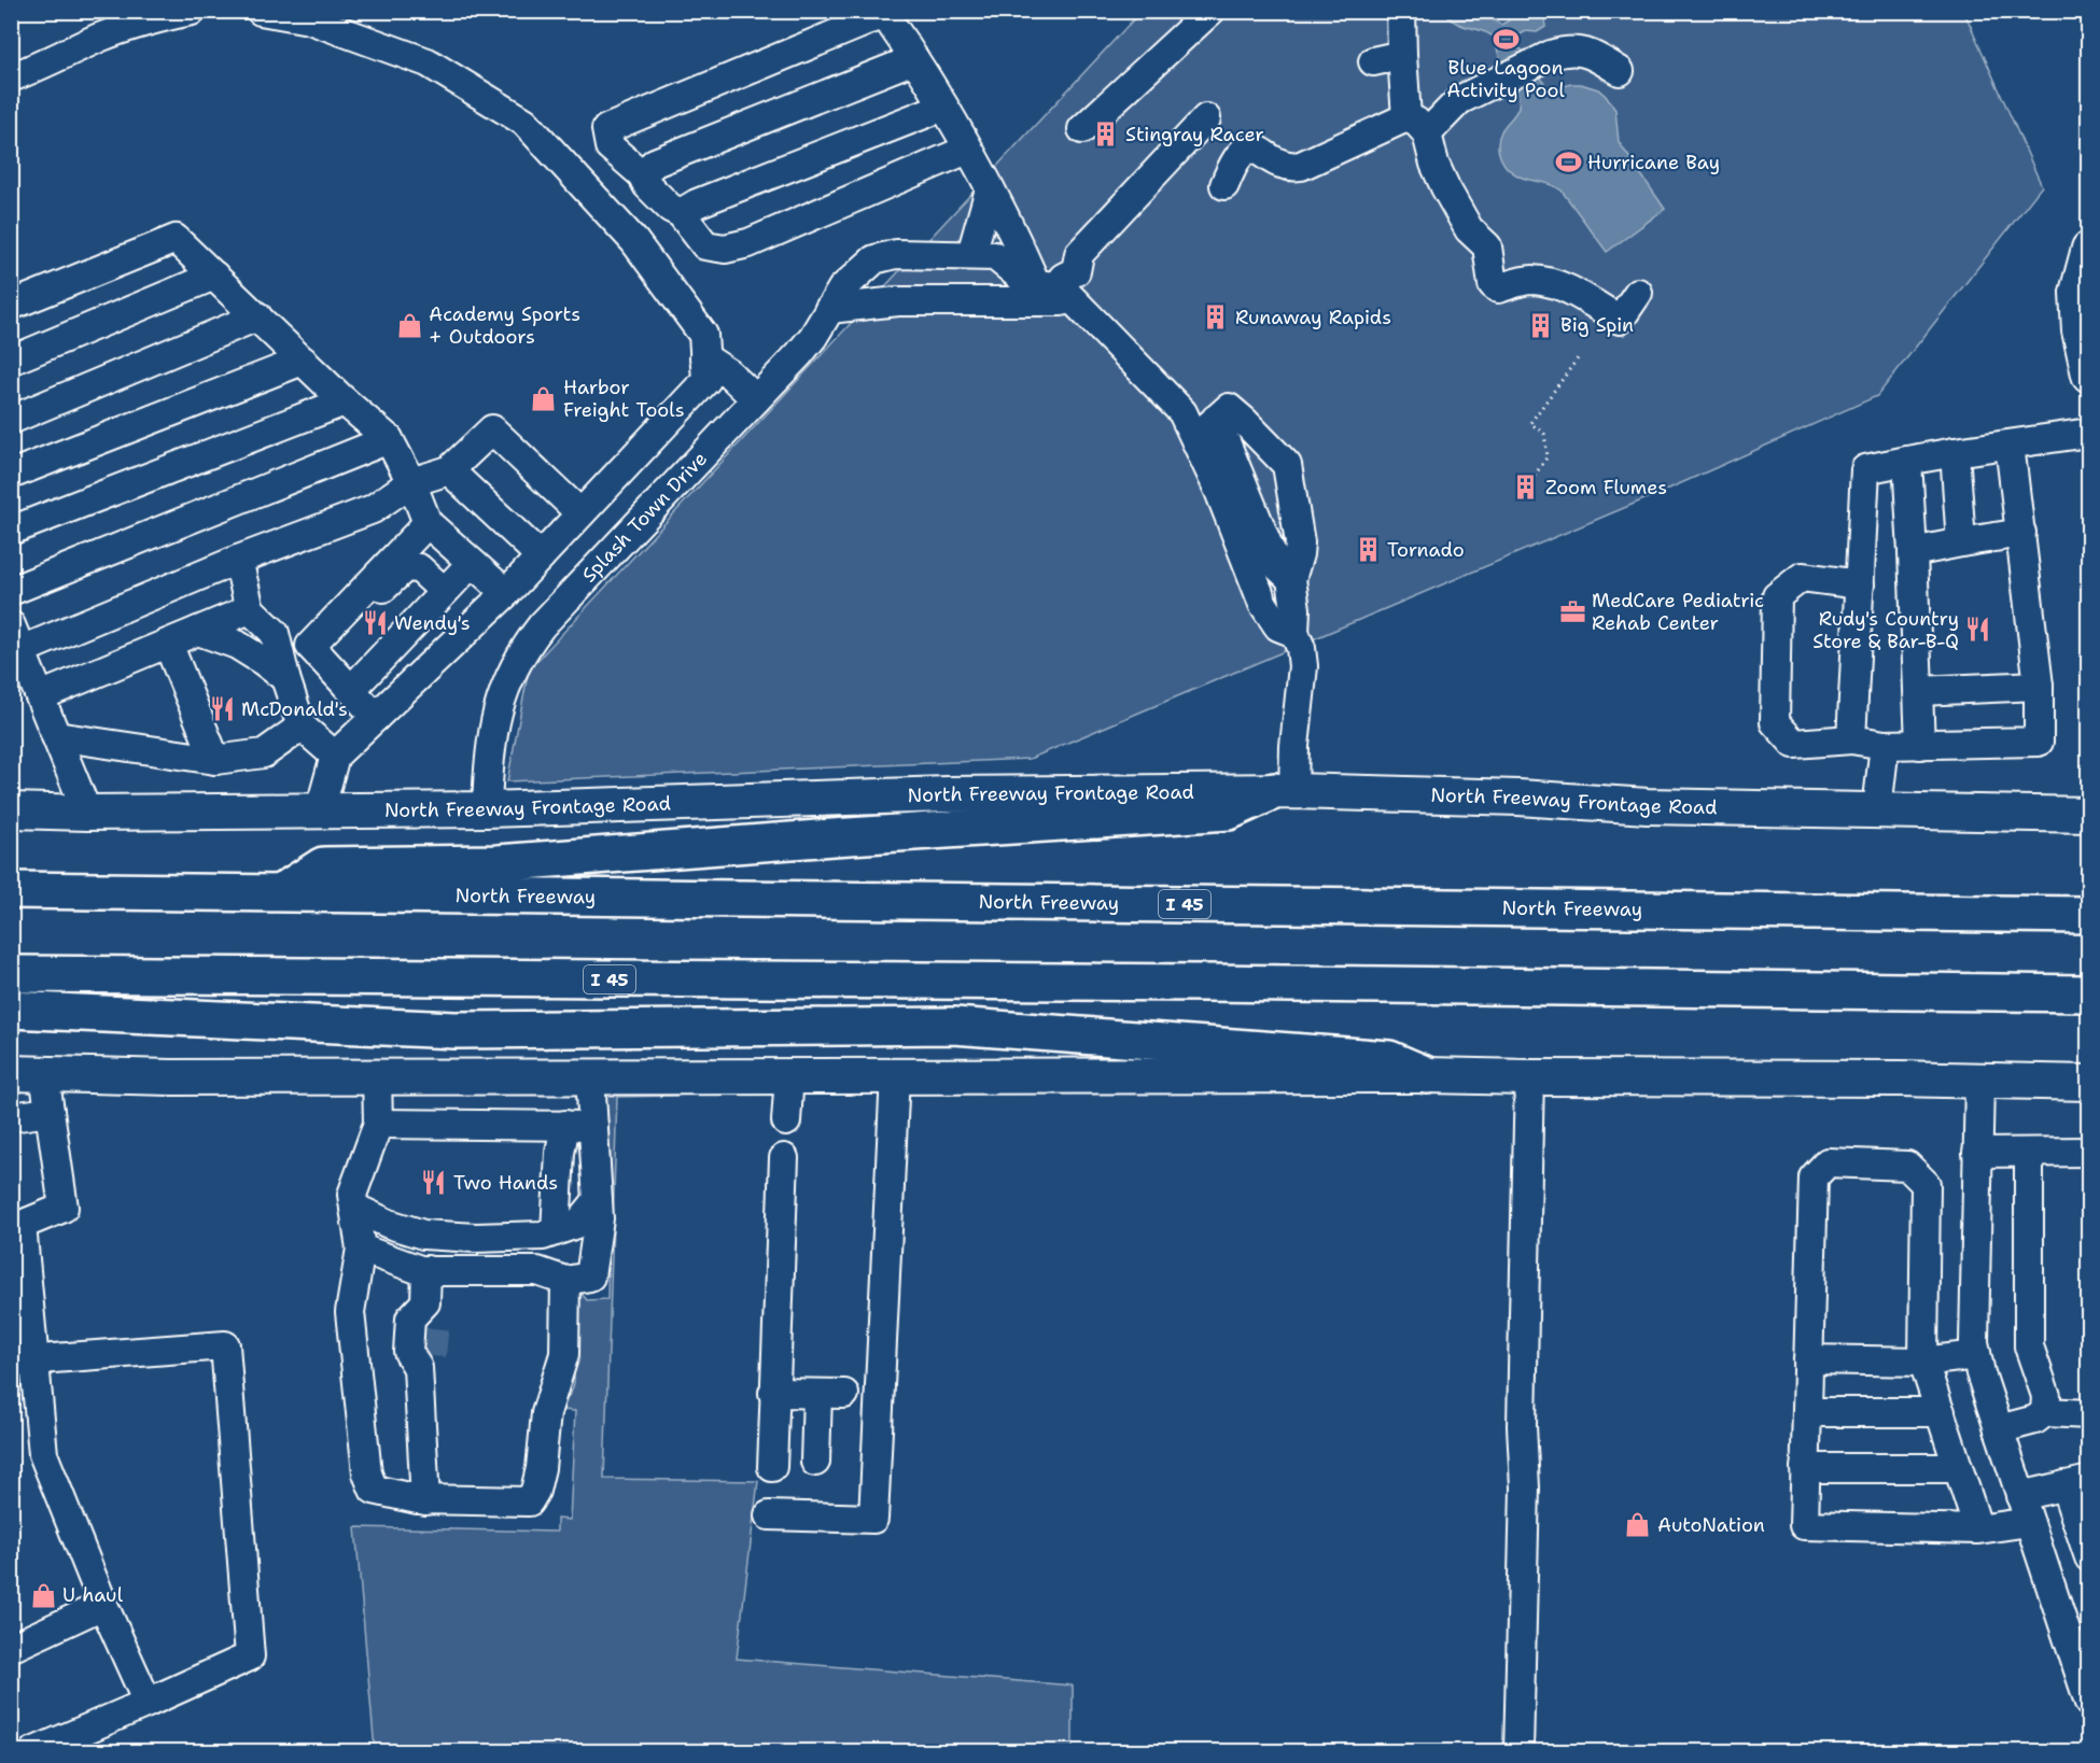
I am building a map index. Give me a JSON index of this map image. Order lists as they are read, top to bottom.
{
  "streets": {
    "highway": ["North Freeway", "I 45"],
    "main road": ["North Freeway Frontage Road"],
    "street": ["Splash Town Drive"]
  },
  "crossings": [
    ["Splash Town Drive", "North Freeway Frontage Road"]
  ],
  "places": {
    "sports": ["Blue Lagoon Activity Pool", "Hurricane Bay"],
    "building": [
      "Stingray Racer",
      "Runaway Rapids",
      "Big Spin",
      "Zoom Flumes",
      "Tornado"
    ],
    "shop": [
      "Academy Sports + Outdoors",
      "Harbor Freight Tools",
      "AutoNation",
      "U haul"
    ],
    "office": ["MedCare Pediatric Rehab Center"],
    "restaurant": [
      "Wendy's",
      "Rudy's Country Store & Bar-B-Q",
      "McDonald's",
      "Two Hands"
    ]
  }
}
